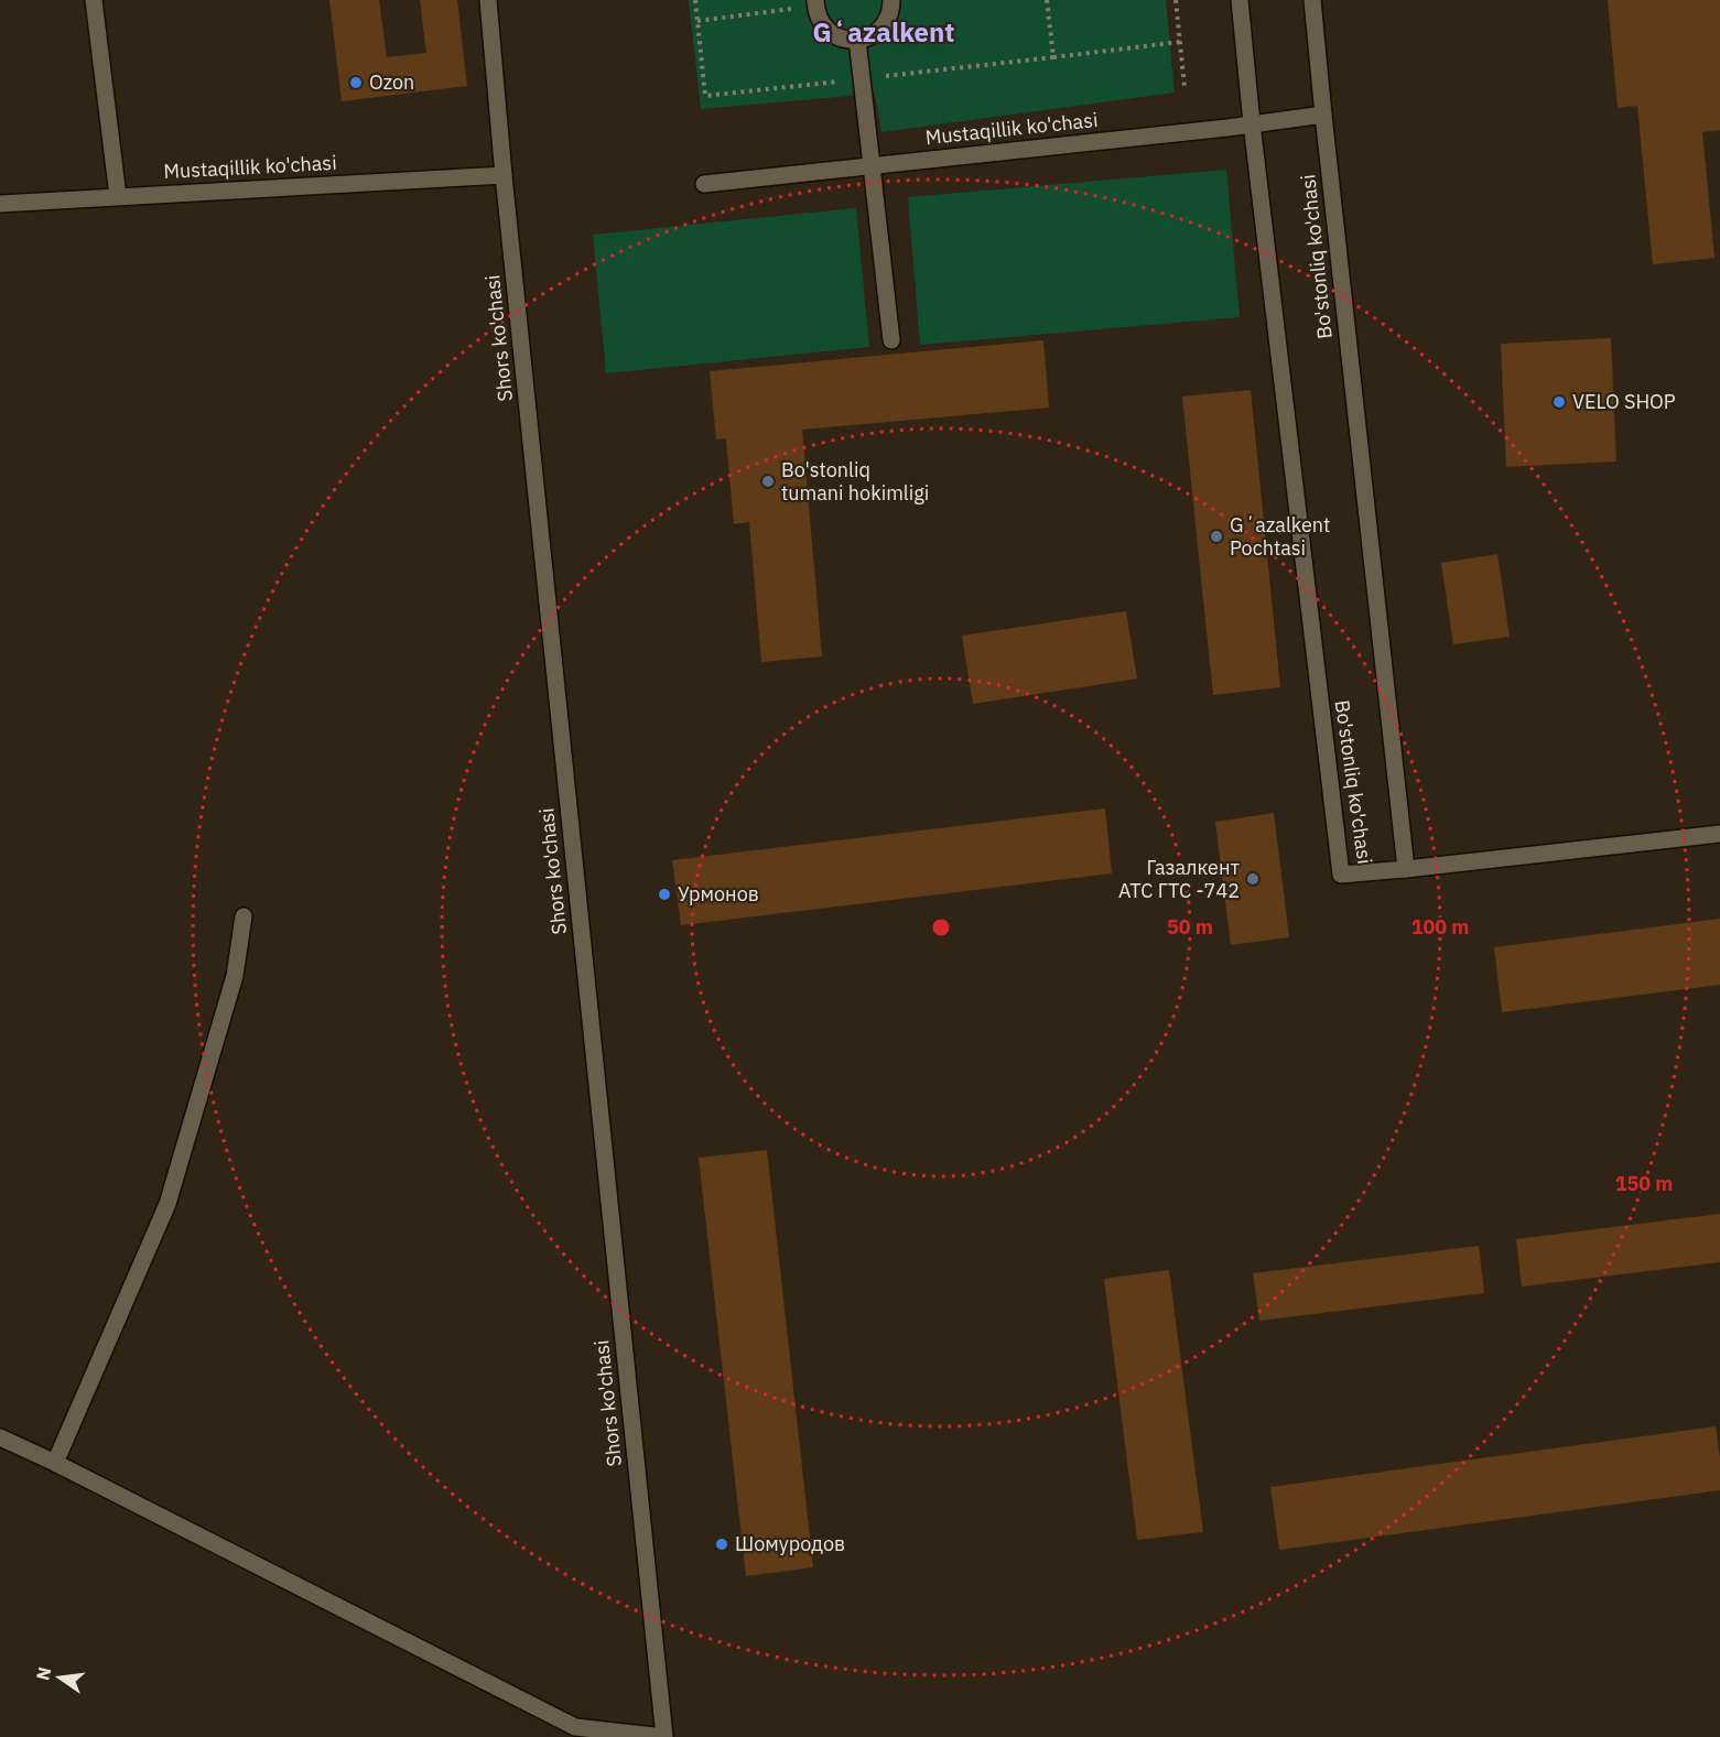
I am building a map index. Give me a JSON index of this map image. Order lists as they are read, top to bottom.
{
  "streets": {
    "street": ["Mustaqillik ko'chasi", "Bo'stonliq ko'chasi", "Shors ko'chasi"]
  },
  "crossings": [
    ["Mustaqillik ko'chasi", "Bo'stonliq ko'chasi"],
    ["Mustaqillik ko'chasi", "Shors ko'chasi"]
  ],
  "districts": ["Gʻazalkent"],
  "places": [
    "Ozon",
    "VELO SHOP",
    "Bo'stonliq tumani hokimligi",
    "Gʼazalkent Pochtasi",
    "Газалкент АТС ГТС -742",
    "Урмонов",
    "Шомуродов"
  ],
  "north": "left",
  "rings": ["50 m", "100 m", "150 m"]
}
